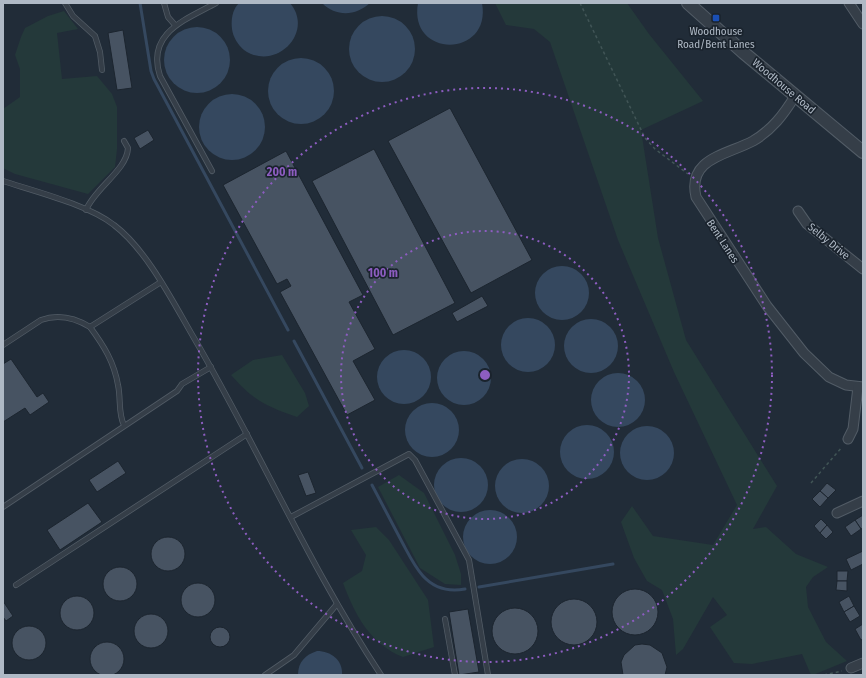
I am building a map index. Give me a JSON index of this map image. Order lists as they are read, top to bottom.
{
  "streets": {
    "street": ["Woodhouse Road", "Bent Lanes", "Selby Drive"]
  },
  "places": {
    "transit": ["Woodhouse Road/Bent Lanes"]
  },
  "rings": ["200 m", "100 m"]
}
